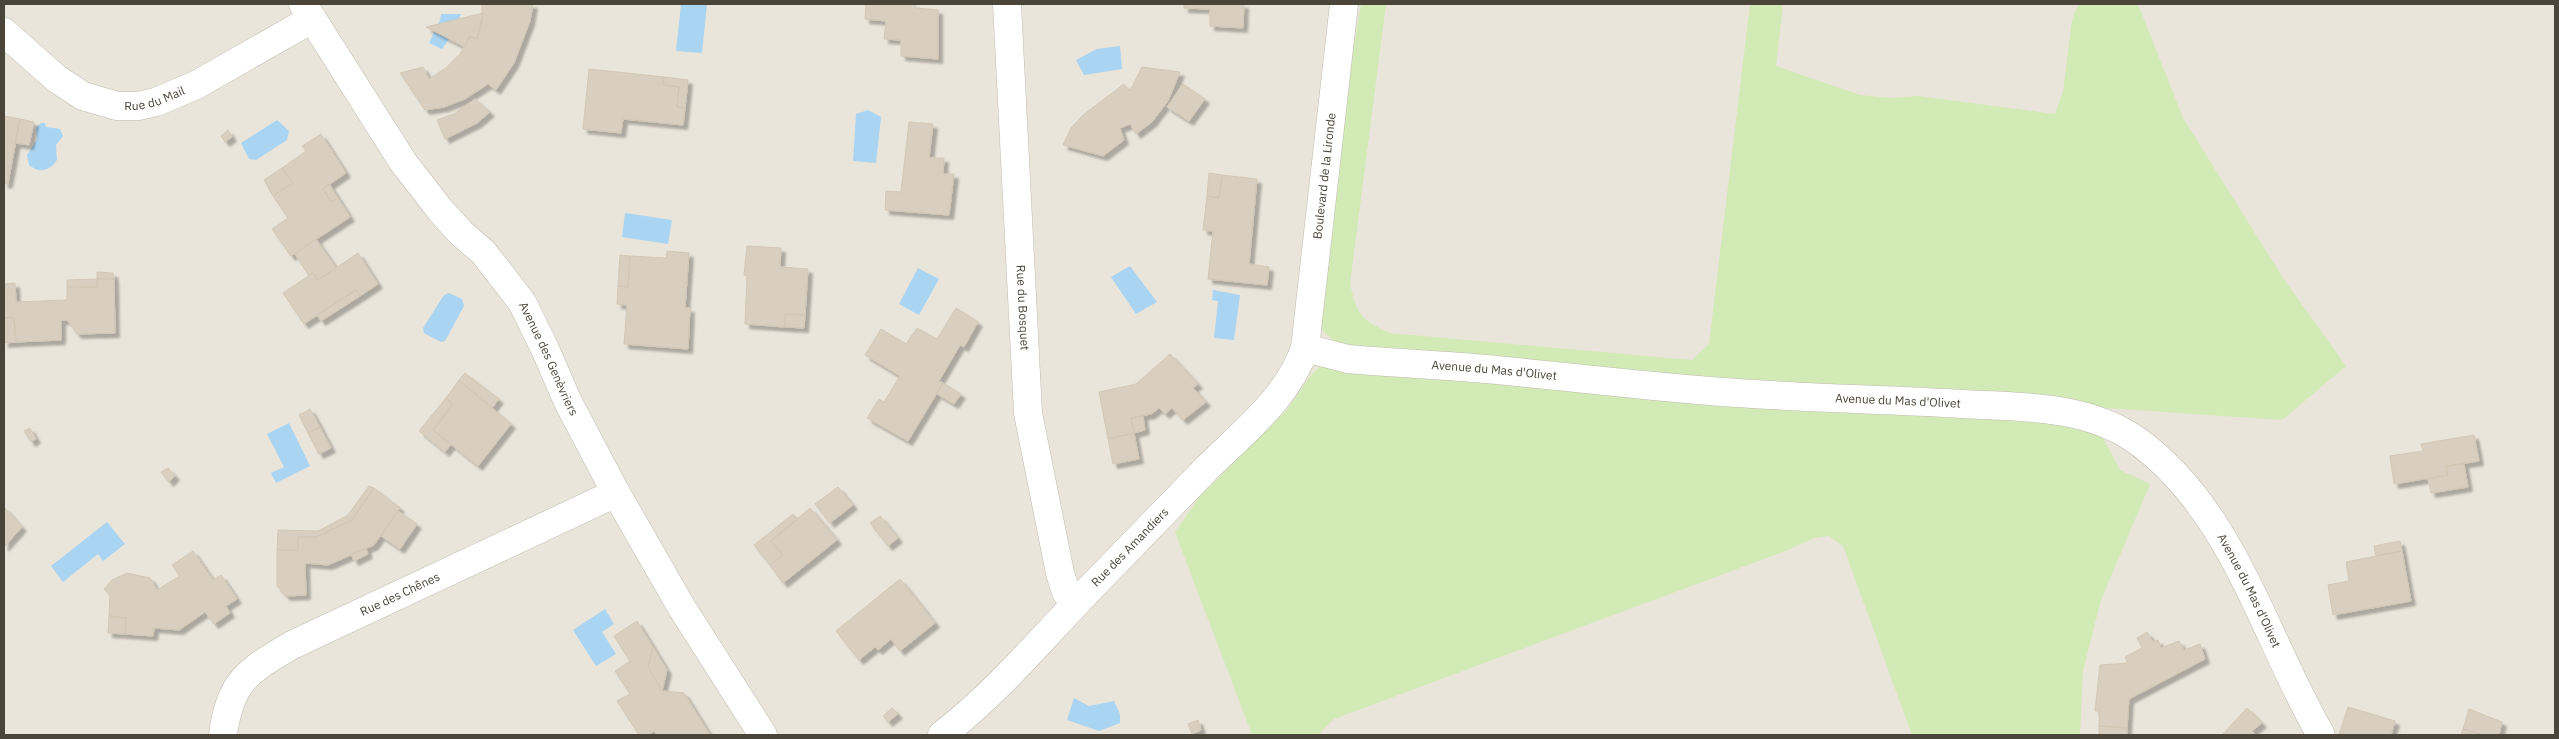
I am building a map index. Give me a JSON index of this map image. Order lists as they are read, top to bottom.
{
  "streets": {
    "street": [
      "Rue du Mail",
      "Boulevard de la Lironde",
      "Rue du Bosquet",
      "Avenue des Genèvriers",
      "Avenue du Mas d'Olivet",
      "Rue des Amandiers",
      "Rue des Chênes"
    ]
  },
  "crossings": [
    ["Rue du Mail", "Avenue des Genèvriers"],
    ["Boulevard de la Lironde", "Avenue du Mas d'Olivet"],
    ["Boulevard de la Lironde", "Rue des Amandiers"],
    ["Rue du Bosquet", "Rue des Amandiers"],
    ["Avenue des Genèvriers", "Rue des Chênes"],
    ["Avenue du Mas d'Olivet", "Rue des Amandiers"]
  ]
}
